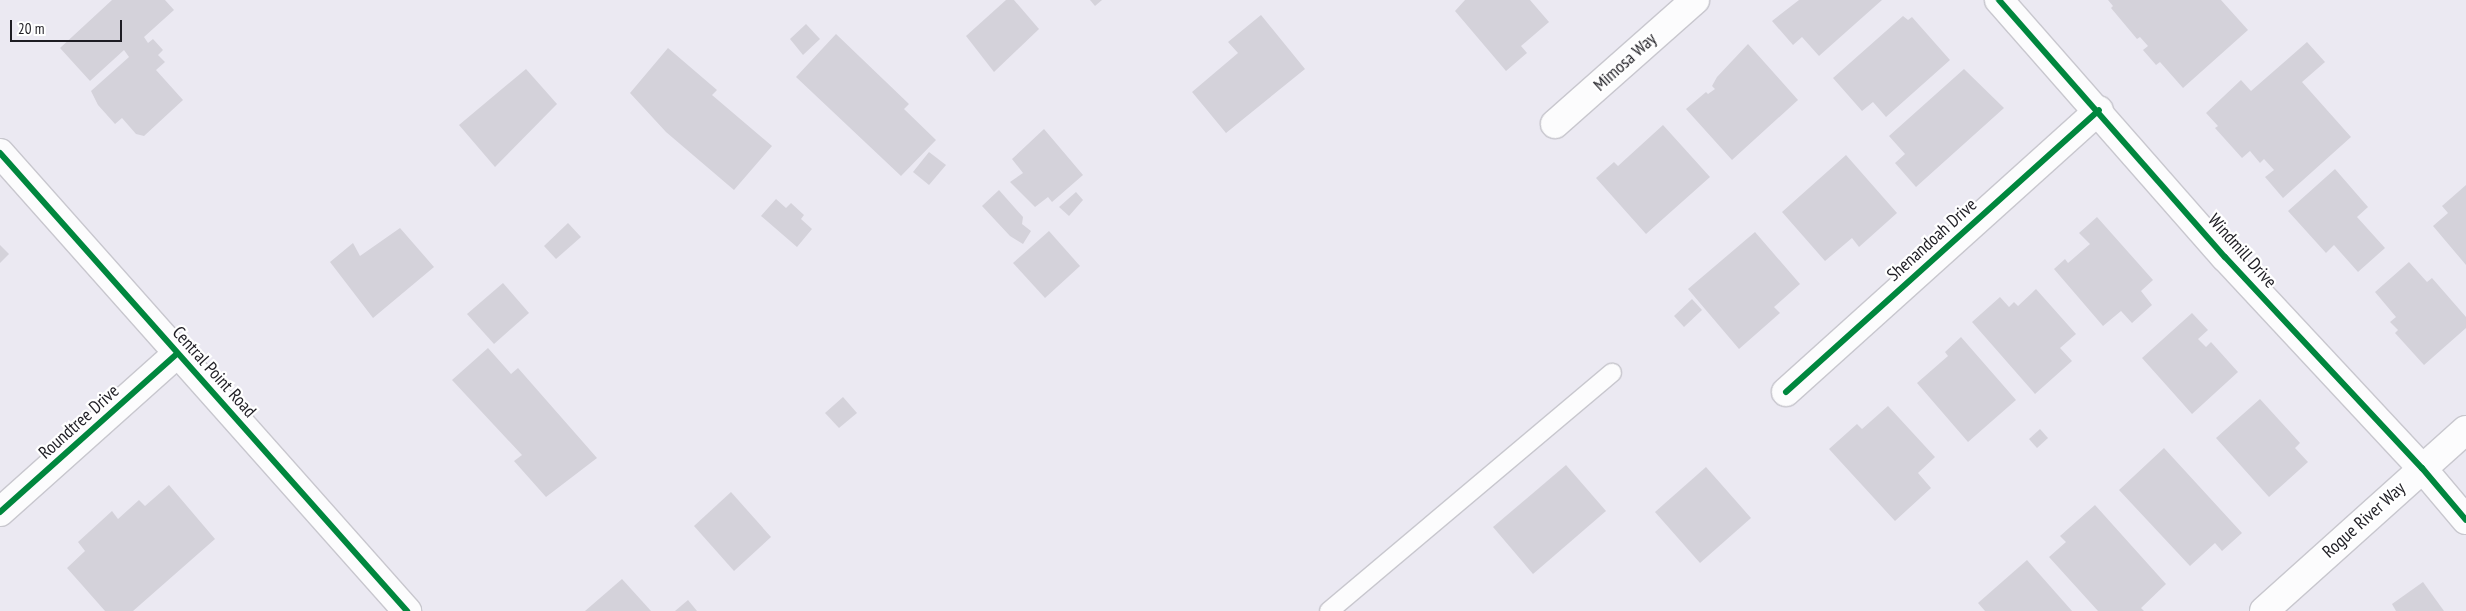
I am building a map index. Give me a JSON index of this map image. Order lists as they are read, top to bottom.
{
  "streets": {
    "street": [
      "Mimosa Way",
      "Shenandoah Drive",
      "Windmill Drive",
      "Central Point Road",
      "Roundtree Drive",
      "Rogue River Way"
    ]
  },
  "crossings": [
    ["Shenandoah Drive", "Windmill Drive"],
    ["Windmill Drive", "Rogue River Way"],
    ["Central Point Road", "Roundtree Drive"]
  ],
  "scale_bar": "20 m"
}
